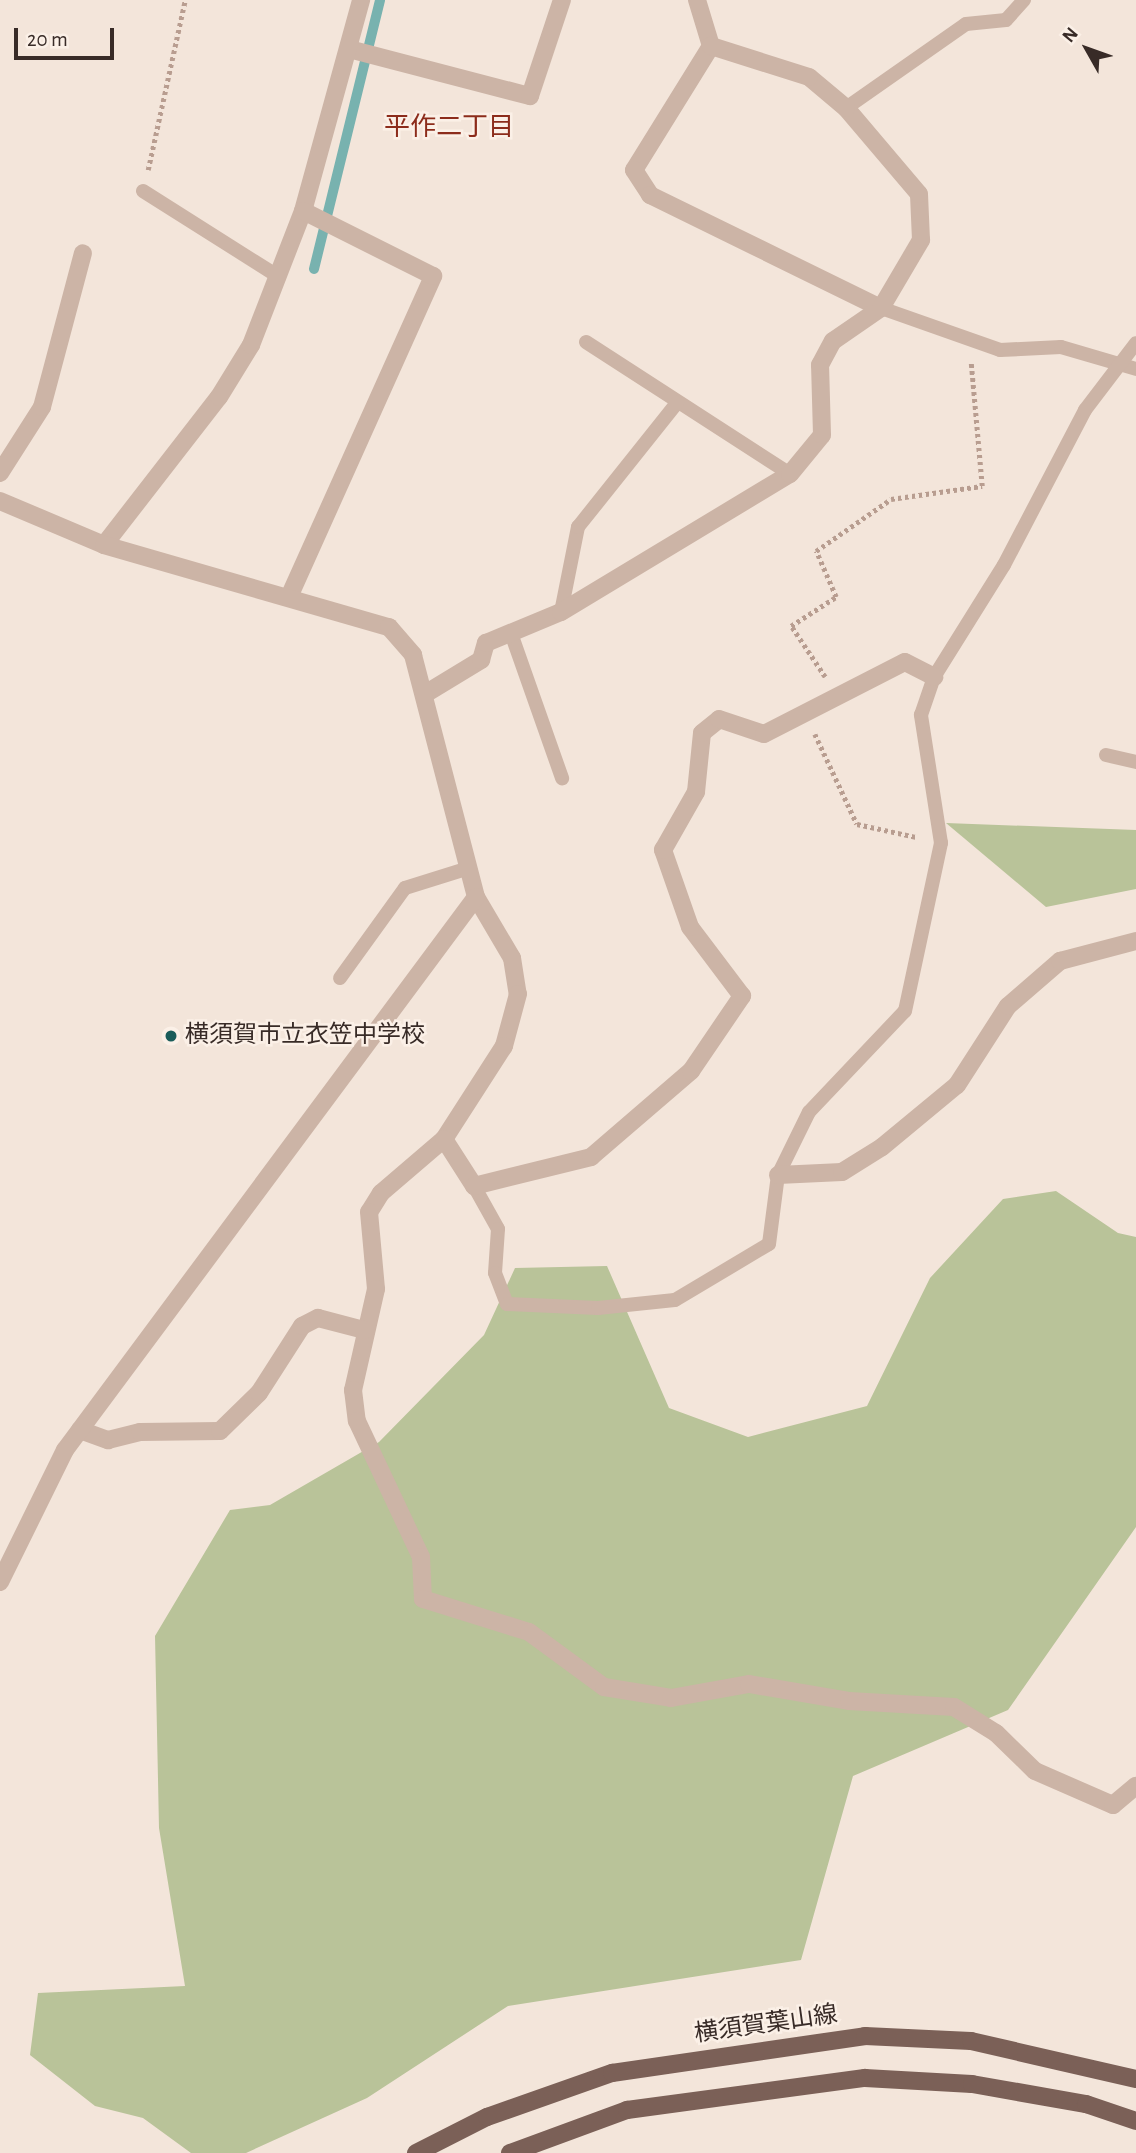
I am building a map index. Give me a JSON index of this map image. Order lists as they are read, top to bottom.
{
  "streets": {
    "main road": ["横須賀葉山線"]
  },
  "districts": ["平作二丁目"],
  "places": ["横須賀市立衣笠中学校"],
  "scale_bar": "20 m",
  "north": "top left"
}
